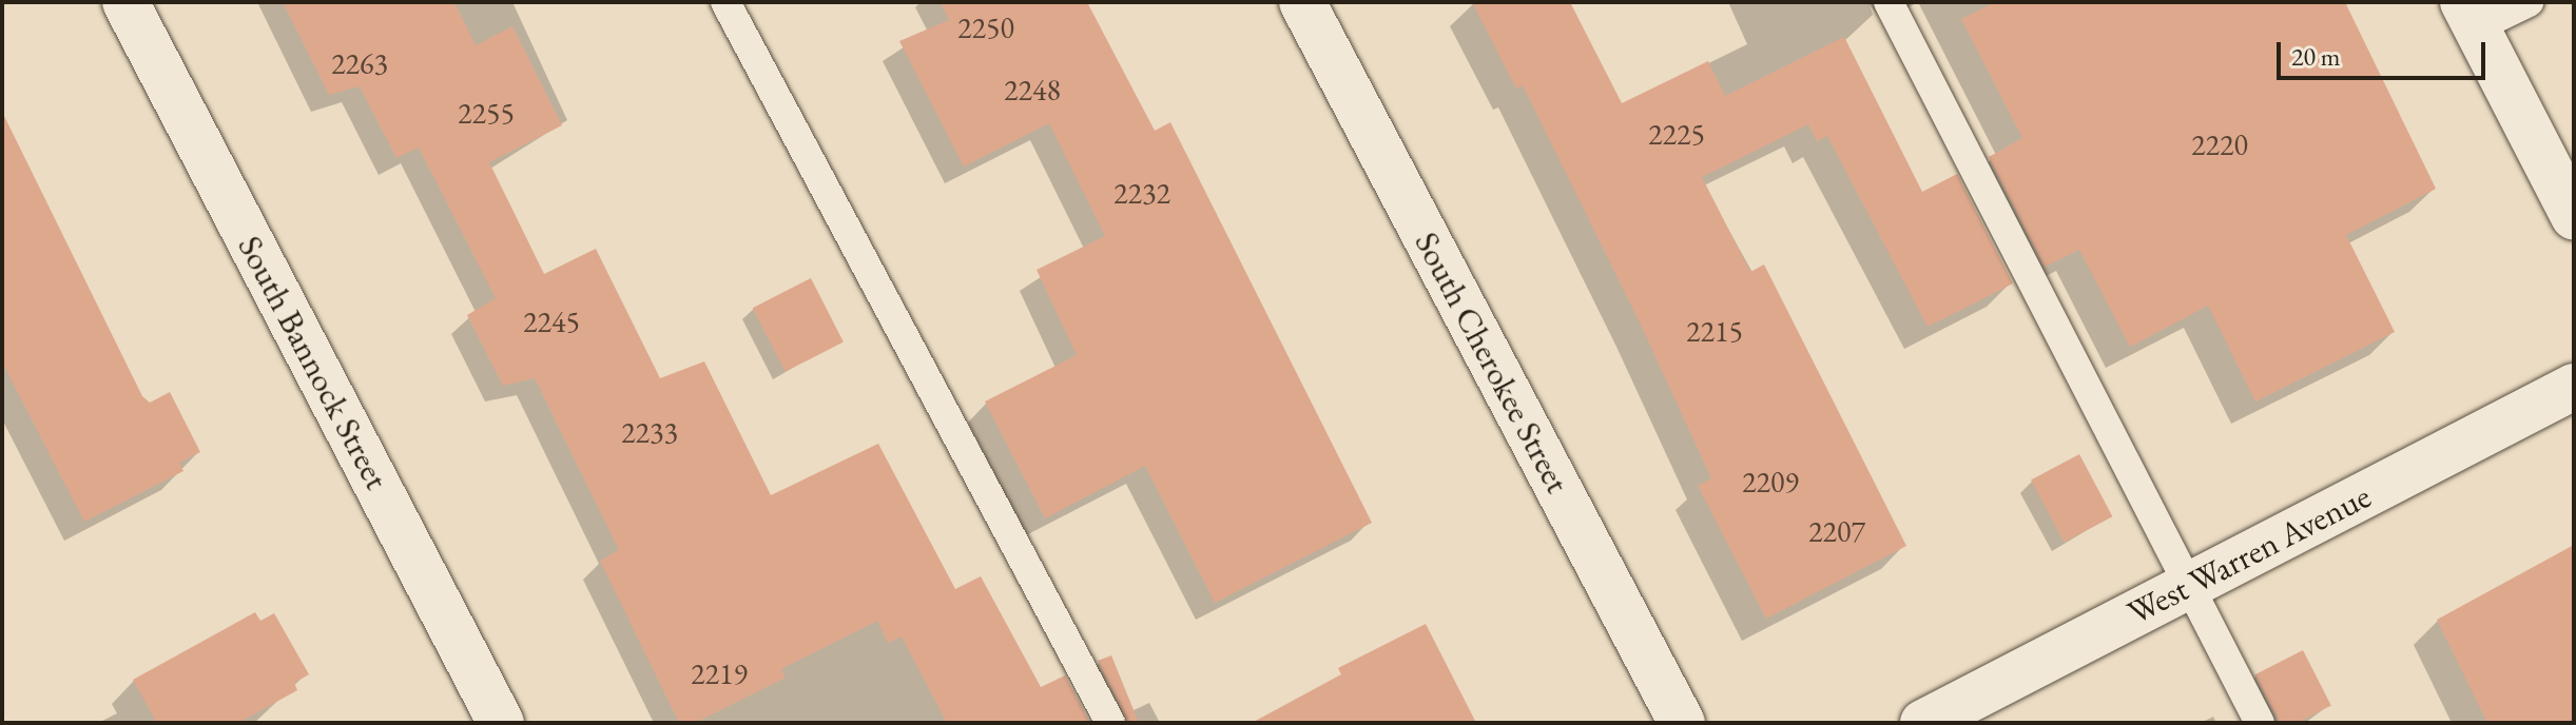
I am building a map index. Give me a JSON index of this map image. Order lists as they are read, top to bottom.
{
  "streets": {
    "street": ["South Bannock Street", "South Cherokee Street", "West Warren Avenue"]
  },
  "house_numbers": [
    "2250",
    "2263",
    "2248",
    "2255",
    "2225",
    "2220",
    "2232",
    "2245",
    "2215",
    "2233",
    "2209",
    "2207",
    "2219"
  ],
  "scale_bar": "20 m"
}
